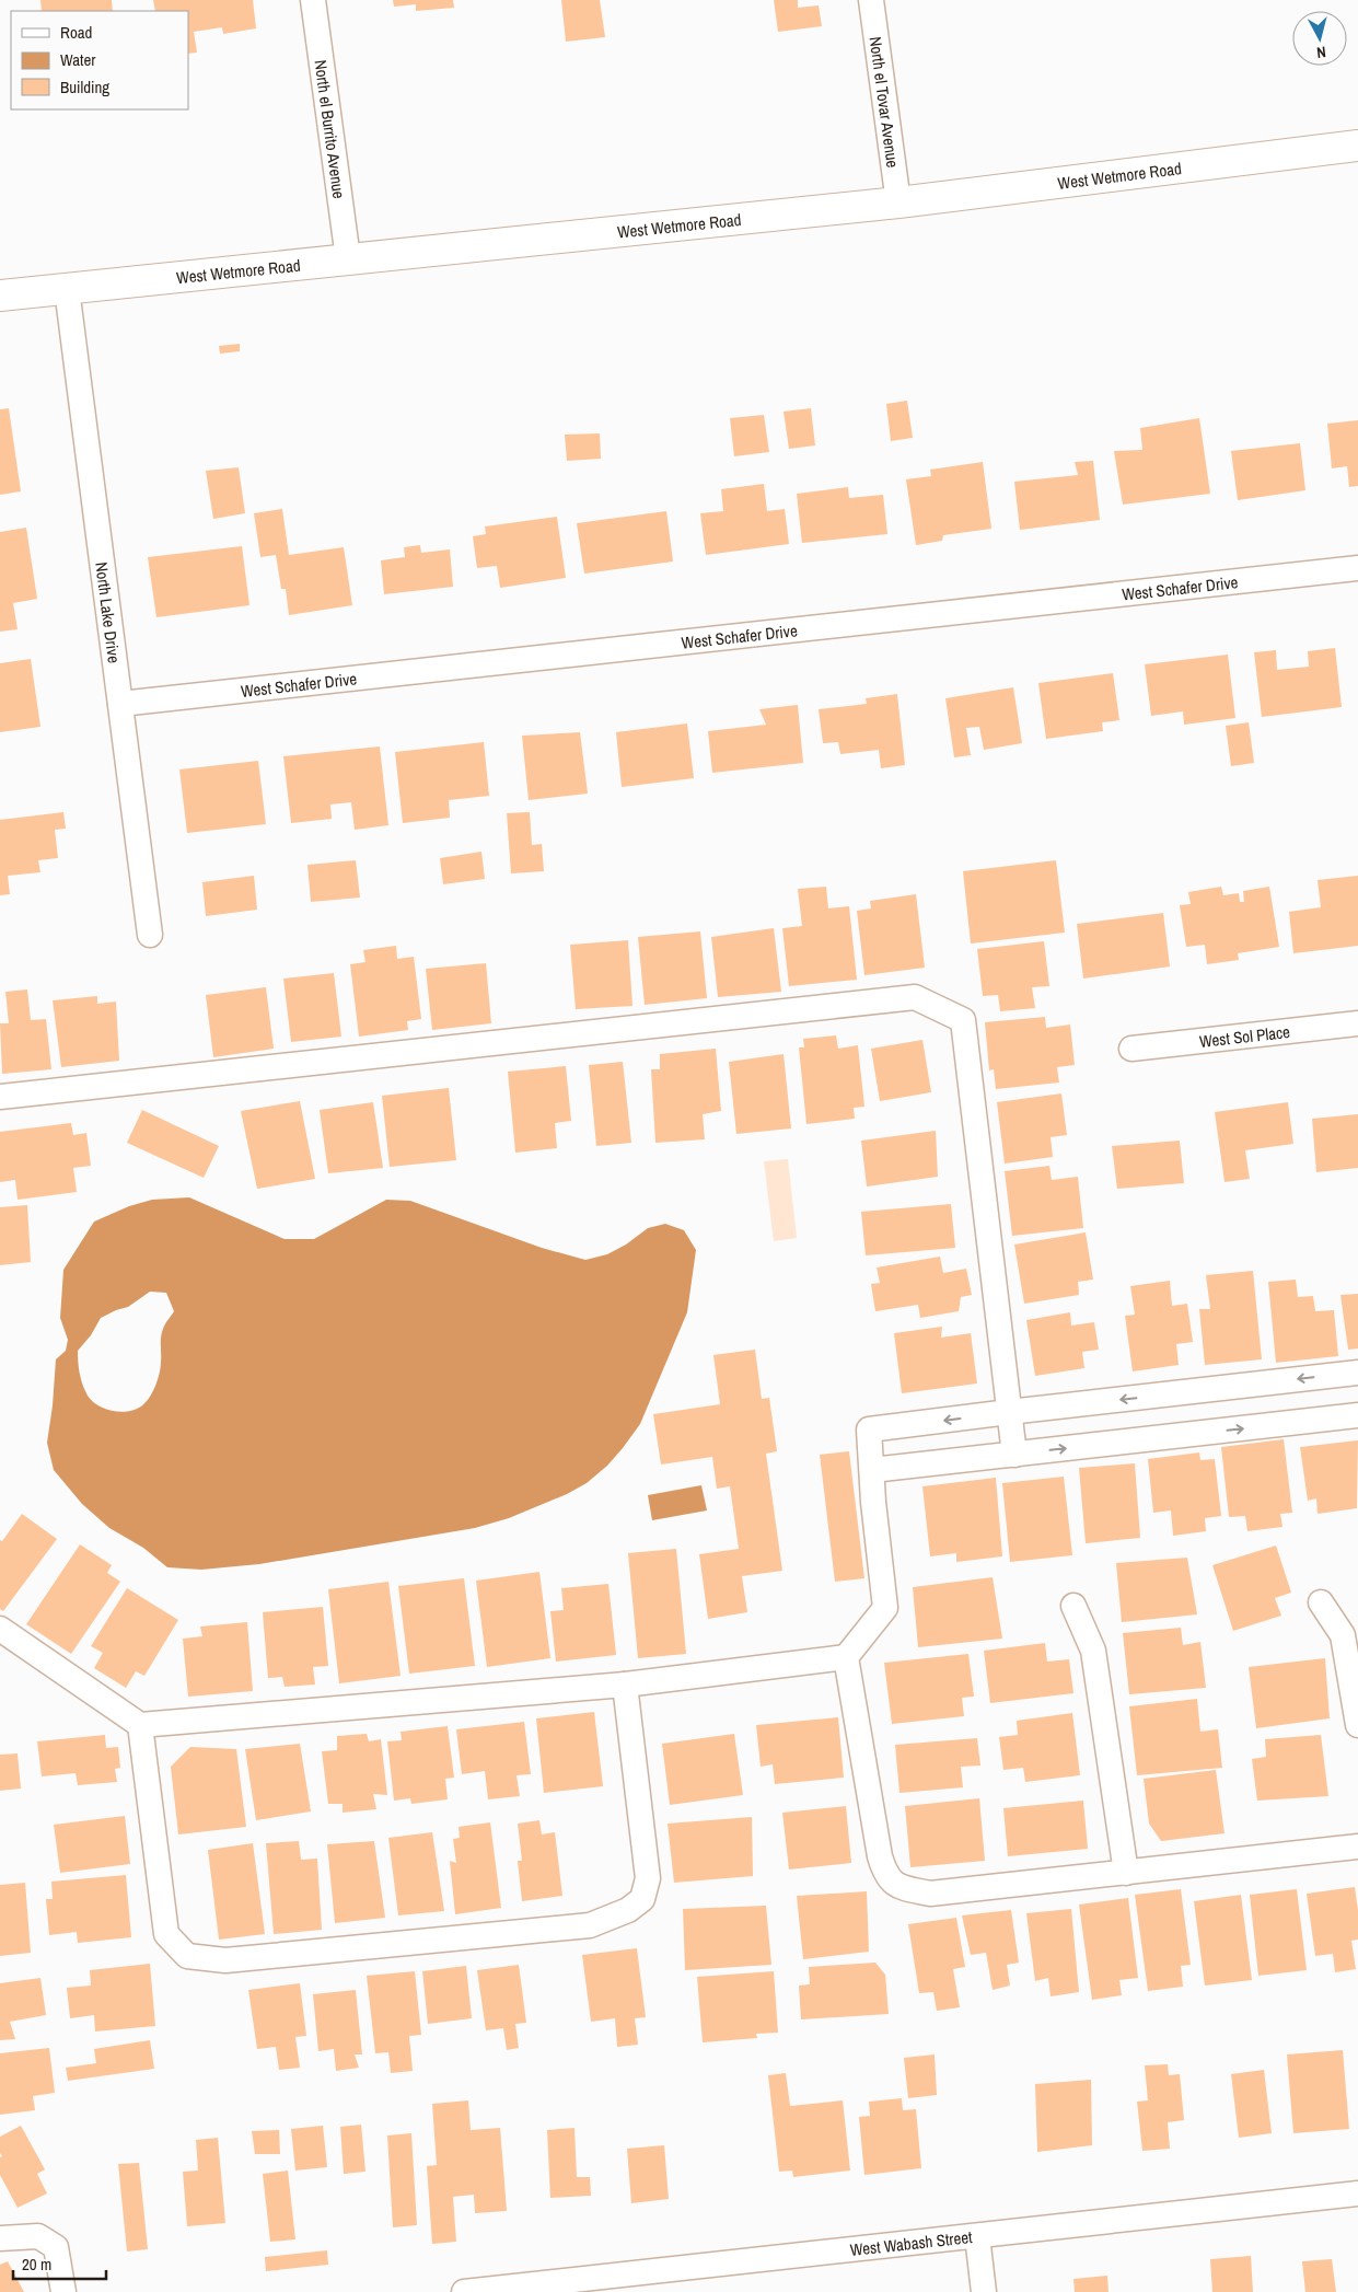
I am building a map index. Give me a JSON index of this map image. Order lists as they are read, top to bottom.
{
  "streets": {
    "main road": ["West Wetmore Road"],
    "street": [
      "North el Tovar Avenue",
      "North el Burrito Avenue",
      "West Schafer Drive",
      "North Lake Drive",
      "West Sol Place",
      "West Wabash Street"
    ]
  },
  "crossings": [
    ["North el Tovar Avenue", "West Wetmore Road"],
    ["North el Burrito Avenue", "West Wetmore Road"],
    ["West Wetmore Road", "North Lake Drive"],
    ["West Schafer Drive", "North Lake Drive"]
  ],
  "legend": ["Road", "Water", "Building"],
  "scale_bar": "20 m",
  "north": "bottom"
}
